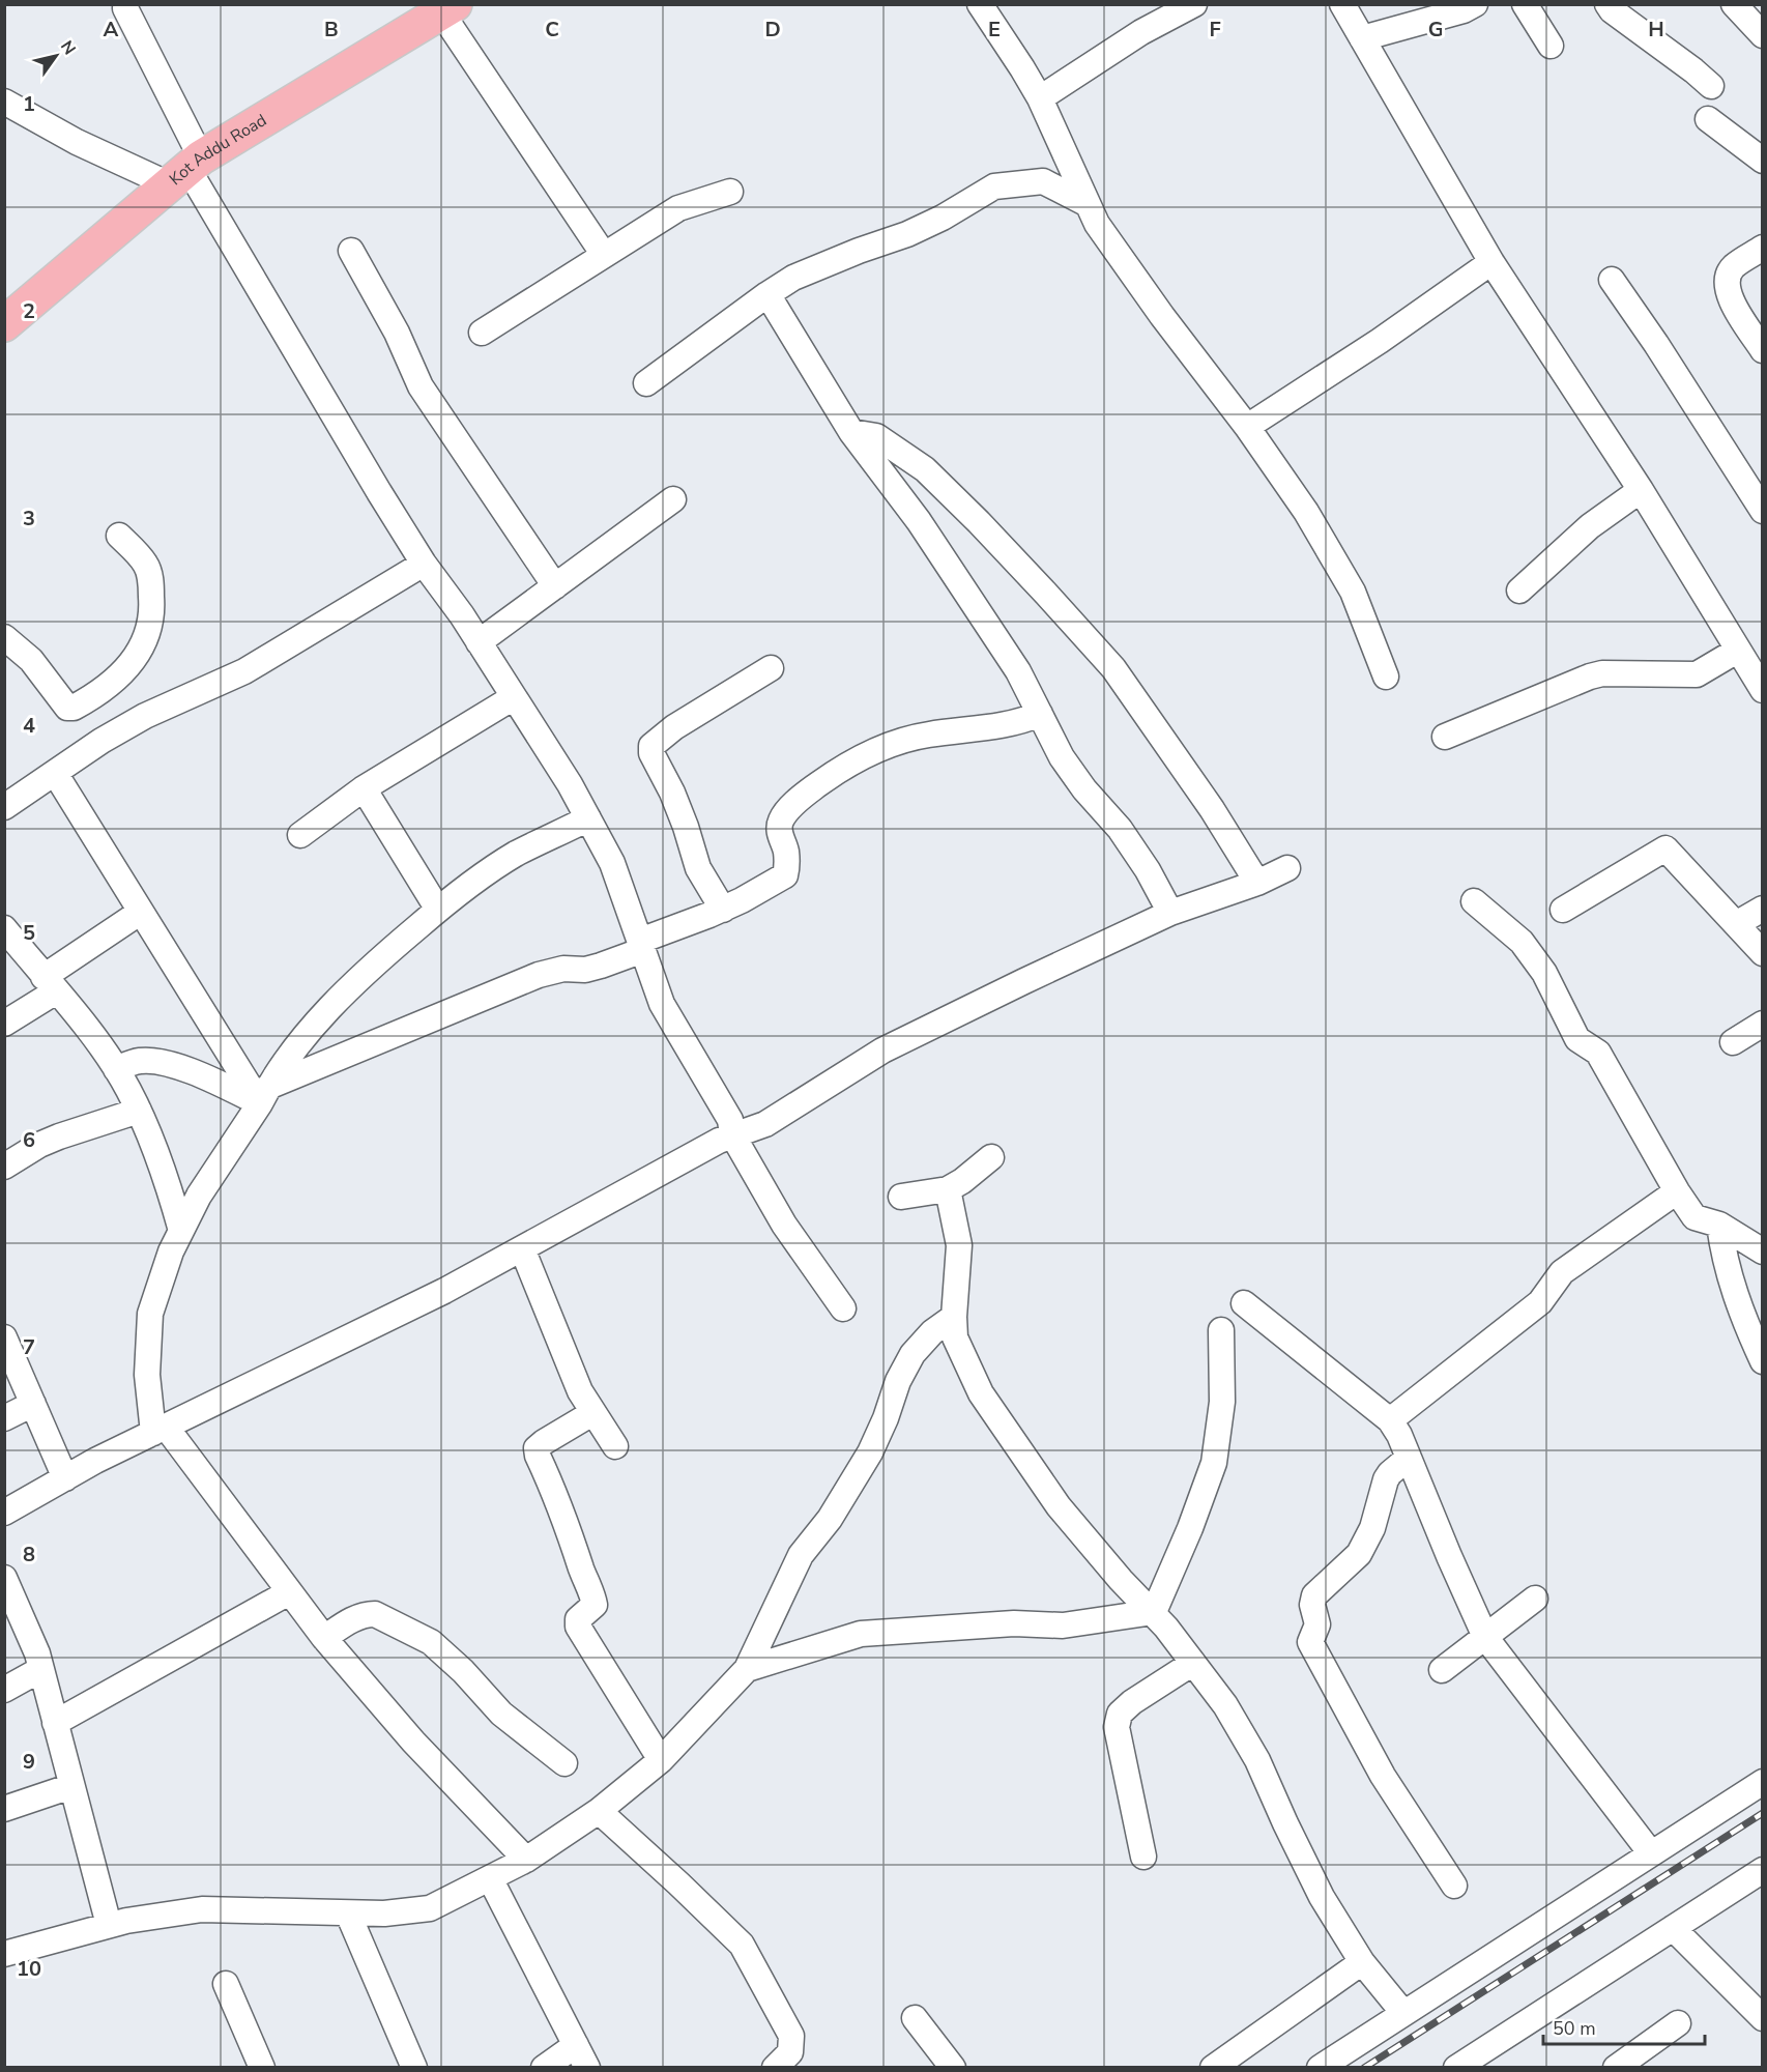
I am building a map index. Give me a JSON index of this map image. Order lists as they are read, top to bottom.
{
  "streets": {
    "main road": ["Kot Addu Road"]
  },
  "scale_bar": "50 m",
  "north": "top right",
  "grid": {
    "columns": [
      "A",
      "B",
      "C",
      "D",
      "E",
      "F",
      "G",
      "H"
    ],
    "rows": [
      "1",
      "2",
      "3",
      "4",
      "5",
      "6",
      "7",
      "8",
      "9",
      "10"
    ]
  }
}
